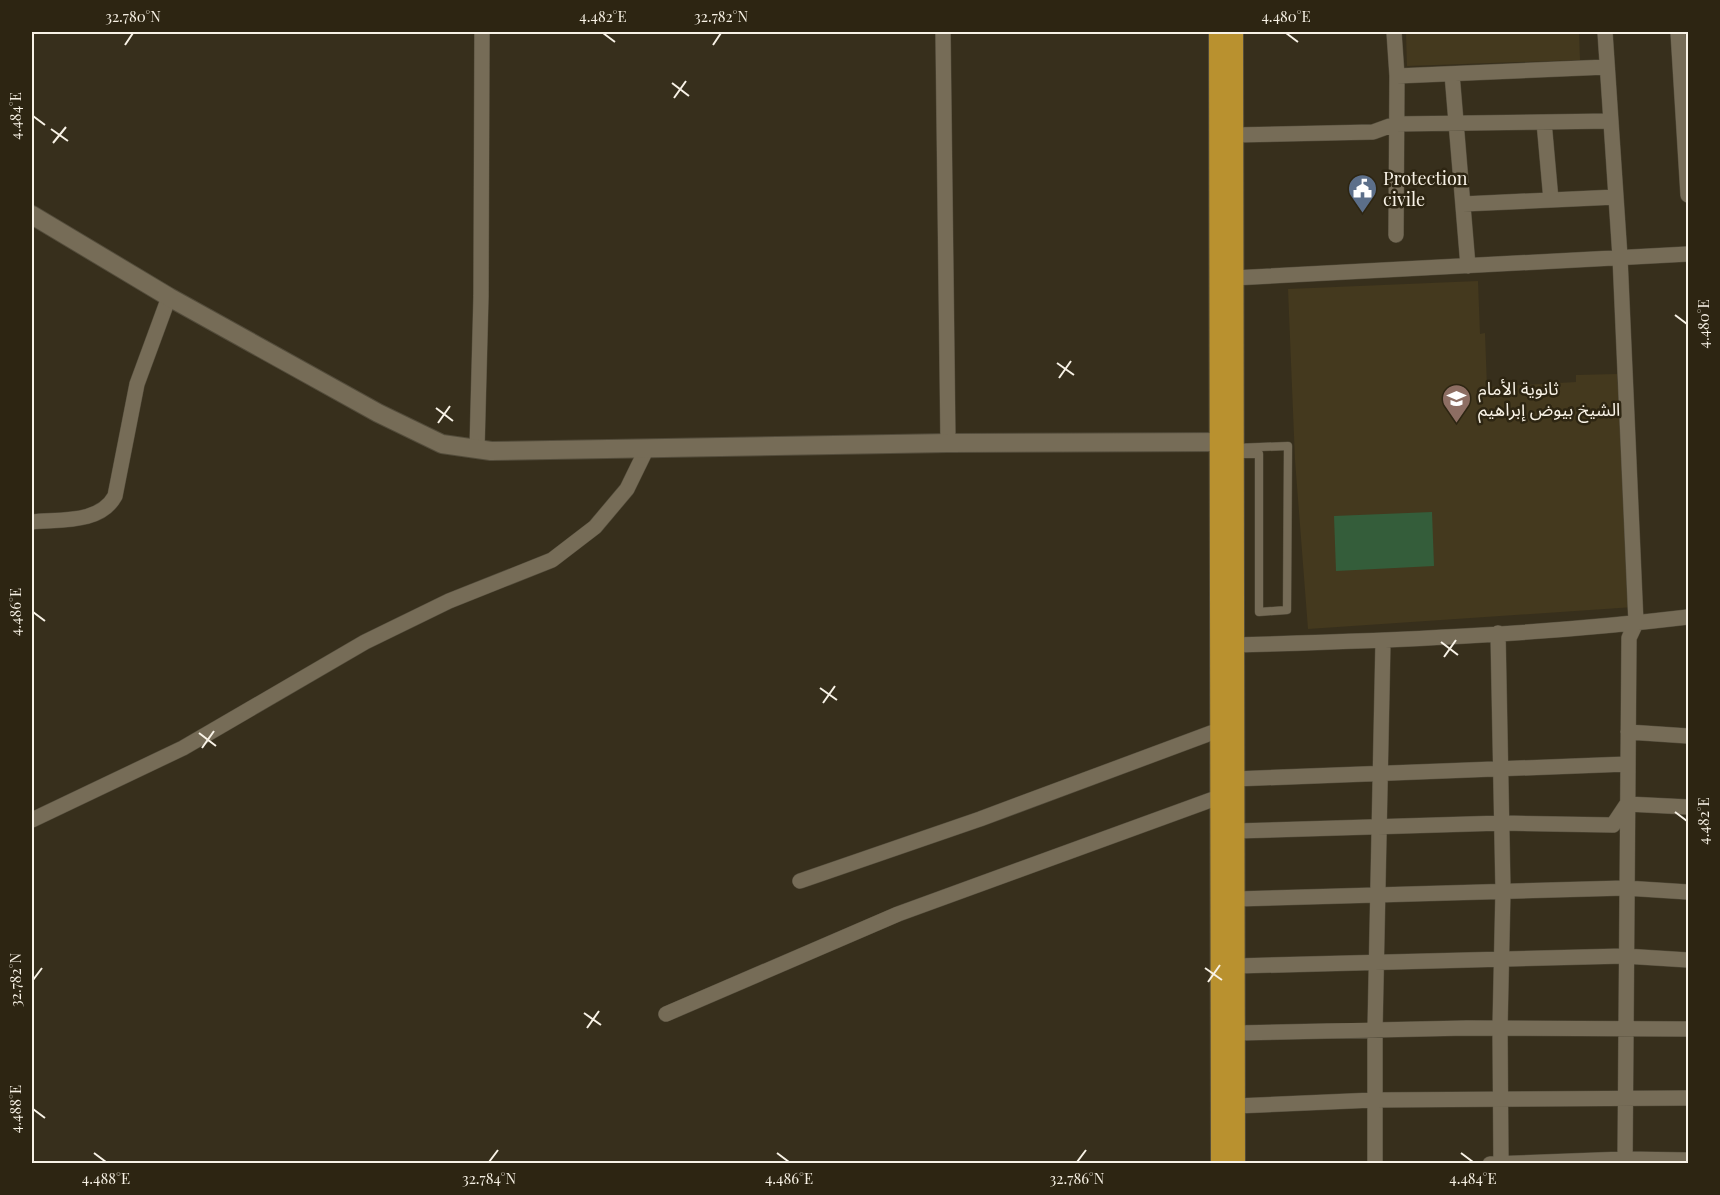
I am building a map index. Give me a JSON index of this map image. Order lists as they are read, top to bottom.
{
  "places": {
    "public building": ["Protection civile"],
    "school or university": ["ثانوية الأمام الشيخ بيوض إبراهيم"]
  },
  "coordinates": [
    "32.780°N",
    "4.482°E",
    "32.782°N",
    "4.480°E",
    "4.484°E",
    "4.486°E",
    "4.488°E",
    "32.784°N",
    "32.786°N"
  ]
}
